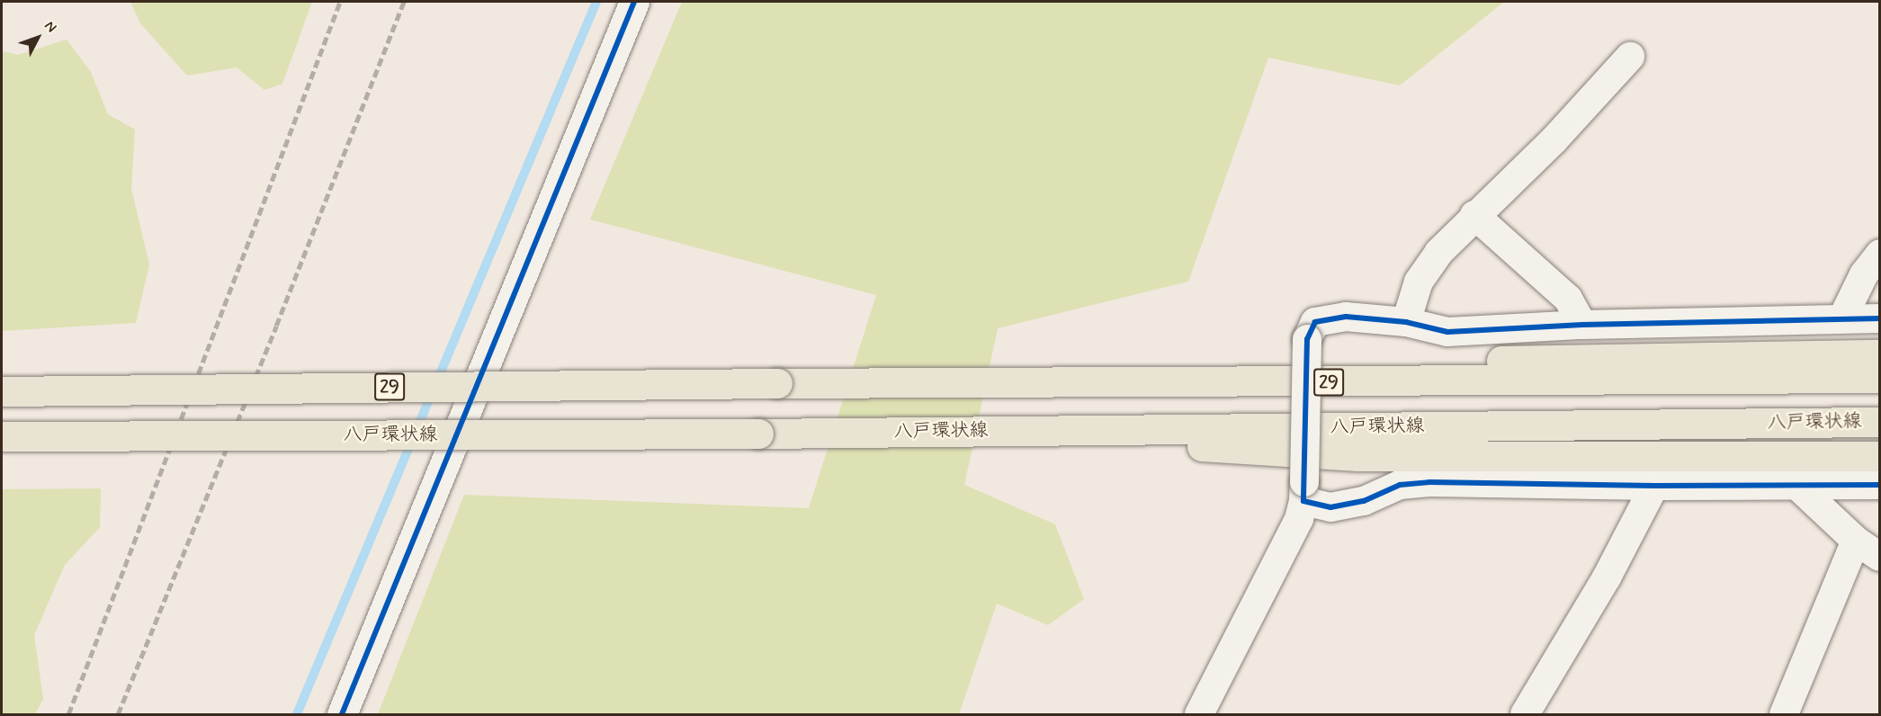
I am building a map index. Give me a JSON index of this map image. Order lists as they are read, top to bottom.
{
  "streets": {
    "main road": ["29", "八戸環状線"]
  },
  "north": "top right"
}
